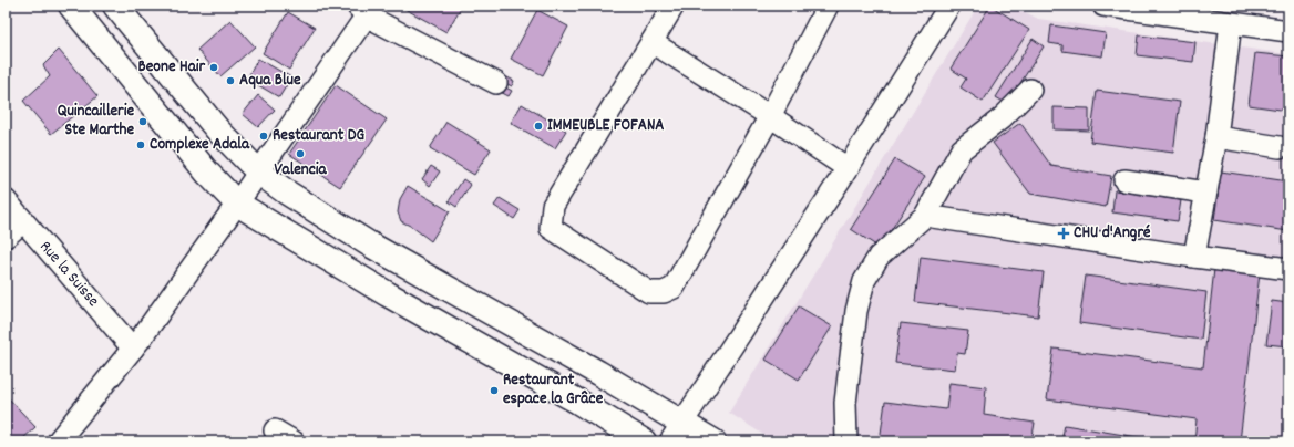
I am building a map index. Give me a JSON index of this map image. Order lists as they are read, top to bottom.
{
  "streets": {
    "street": ["Rue la Suisse"]
  },
  "places": {
    "other": [
      "Beone Hair",
      "Aqua Blue",
      "Quincaillerie Ste Marthe",
      "IMMEUBLE FOFANA",
      "Restaurant DG",
      "Complexe Adala",
      "Valencia",
      "Restaurant espace la Grâce"
    ],
    "health": ["CHU d'Angré"]
  }
}
